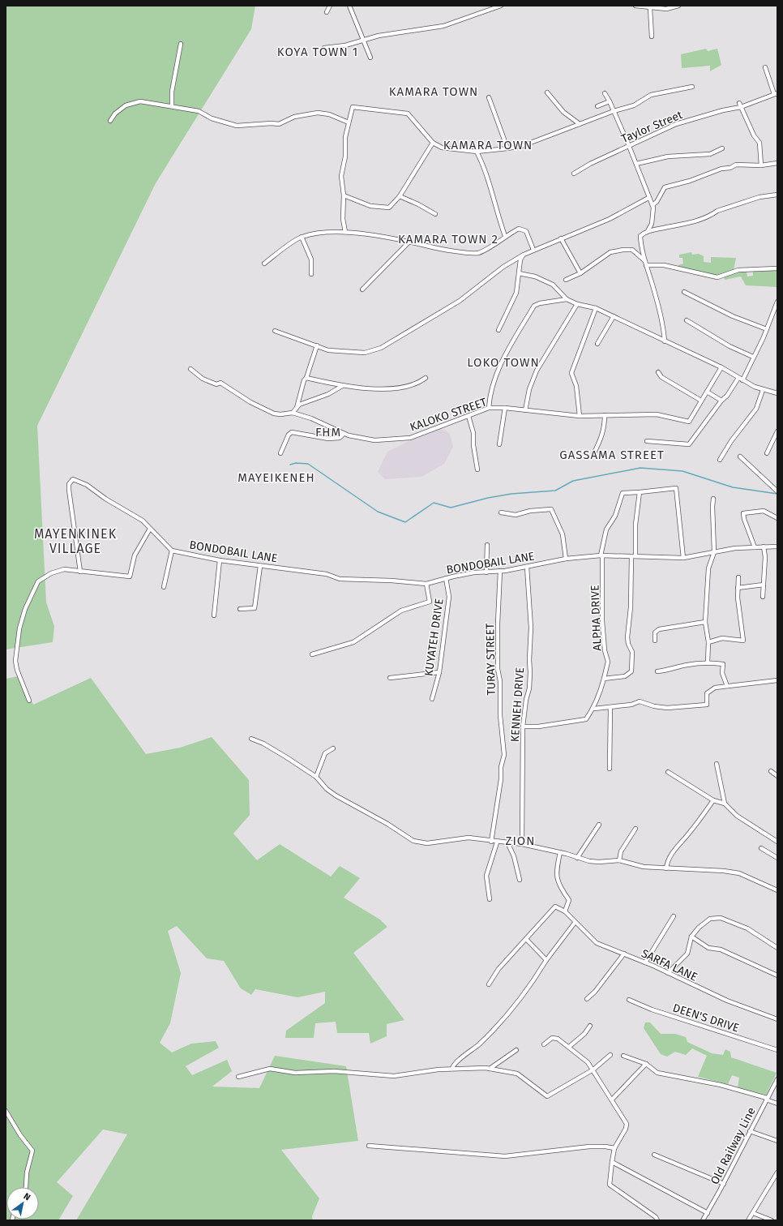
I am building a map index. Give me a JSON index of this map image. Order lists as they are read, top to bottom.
{
  "streets": {
    "street": [
      "Taylor Street",
      "KALOKO STREET",
      "BONDOBAIL LANE",
      "ALPHA DRIVE",
      "KUYATEH DRIVE",
      "TURAY STREET",
      "KENNEH DRIVE",
      "SARFA LANE",
      "DEEN'S DRIVE",
      "Old Railway Line"
    ]
  },
  "crossings": [
    ["BONDOBAIL LANE", "ALPHA DRIVE"],
    ["BONDOBAIL LANE", "KUYATEH DRIVE"],
    ["BONDOBAIL LANE", "TURAY STREET"],
    ["BONDOBAIL LANE", "KENNEH DRIVE"]
  ],
  "districts": [
    "KOYA TOWN 1",
    "KAMARA TOWN",
    "KAMARA TOWN",
    "KAMARA TOWN 2",
    "LOKO TOWN",
    "FHM",
    "GASSAMA STREET",
    "MAYEIKENEH",
    "MAYENKINEK VILLAGE",
    "ZION"
  ],
  "north": "top right"
}
